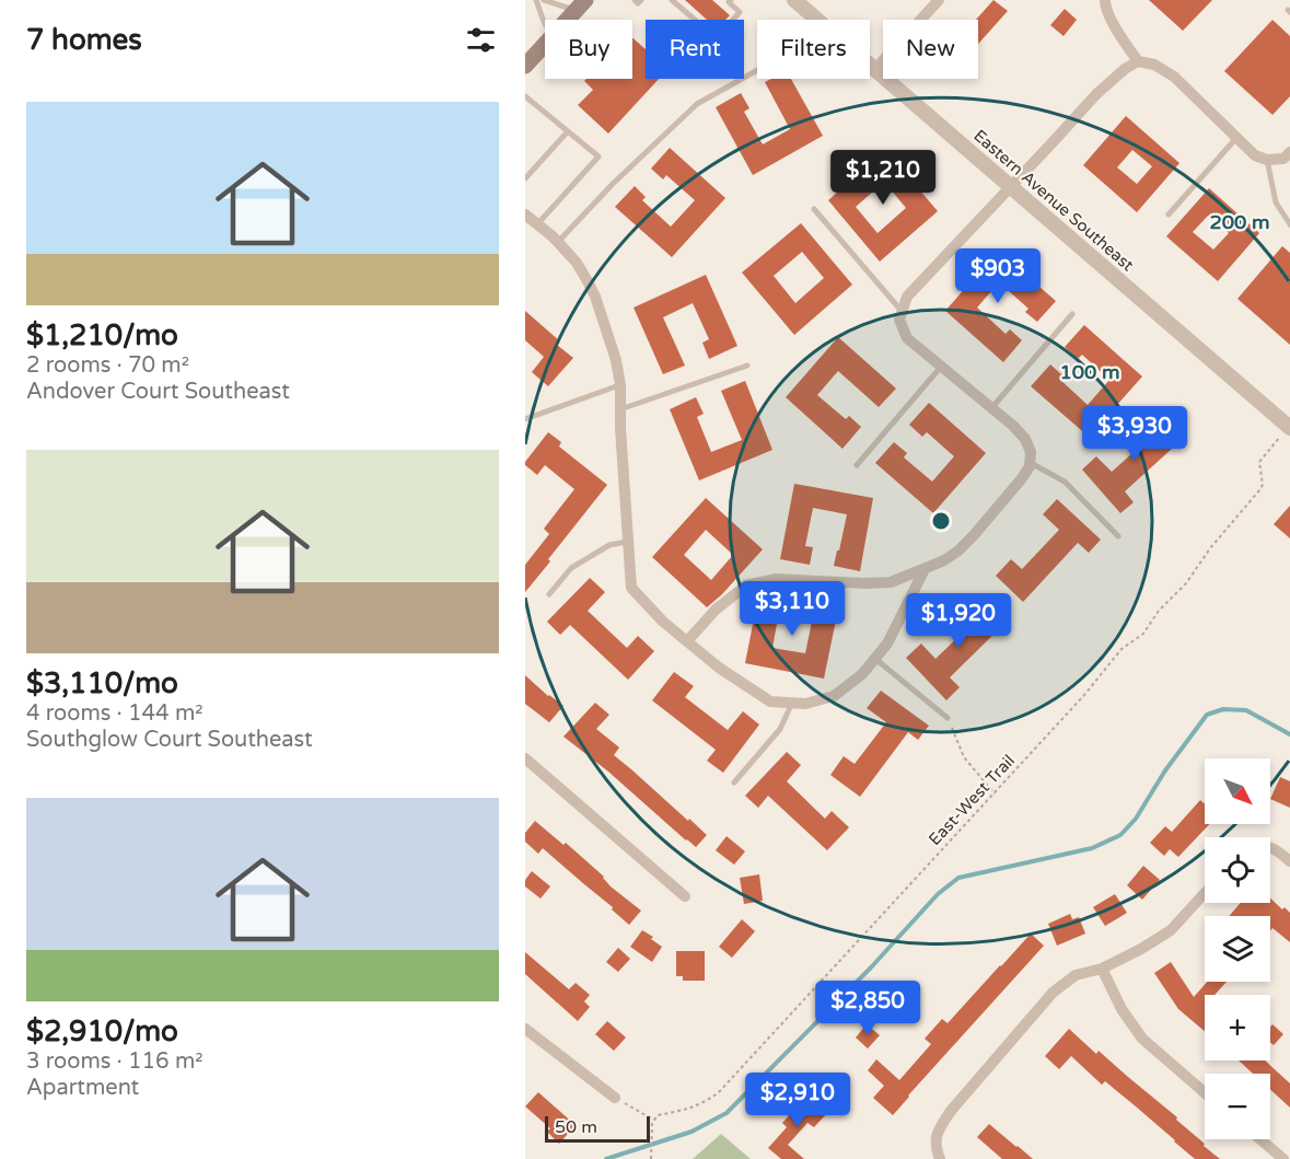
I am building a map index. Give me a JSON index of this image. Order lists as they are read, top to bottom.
{
  "streets": {
    "street": ["Eastern Avenue Southeast"],
    "path": ["East-West Trail"]
  },
  "crossings": [
    ["Eastern Avenue Southeast", "East-West Trail"]
  ],
  "scale_bar": "50 m",
  "north": "bottom right",
  "page": {
    "heading": "7 homes",
    "chip": [
      "Buy",
      "Rent",
      "Filters",
      "New"
    ],
    "list": [
      {
        "name": "$1,210/mo",
        "note": "2 rooms · 70 m² · Andover Court Southeast"
      },
      {
        "name": "$3,110/mo",
        "note": "4 rooms · 144 m² · Southglow Court Southeast"
      },
      {
        "name": "$2,910/mo",
        "note": "3 rooms · 116 m² · Apartment"
      }
    ],
    "price": [
      "$1,210",
      "$903",
      "$3,930",
      "$3,110",
      "$1,920",
      "$2,850",
      "$2,910"
    ],
    "map_buttons": ["+", "−"],
    "scale": "50 m"
  },
  "rings": ["200 m", "100 m"]
}
